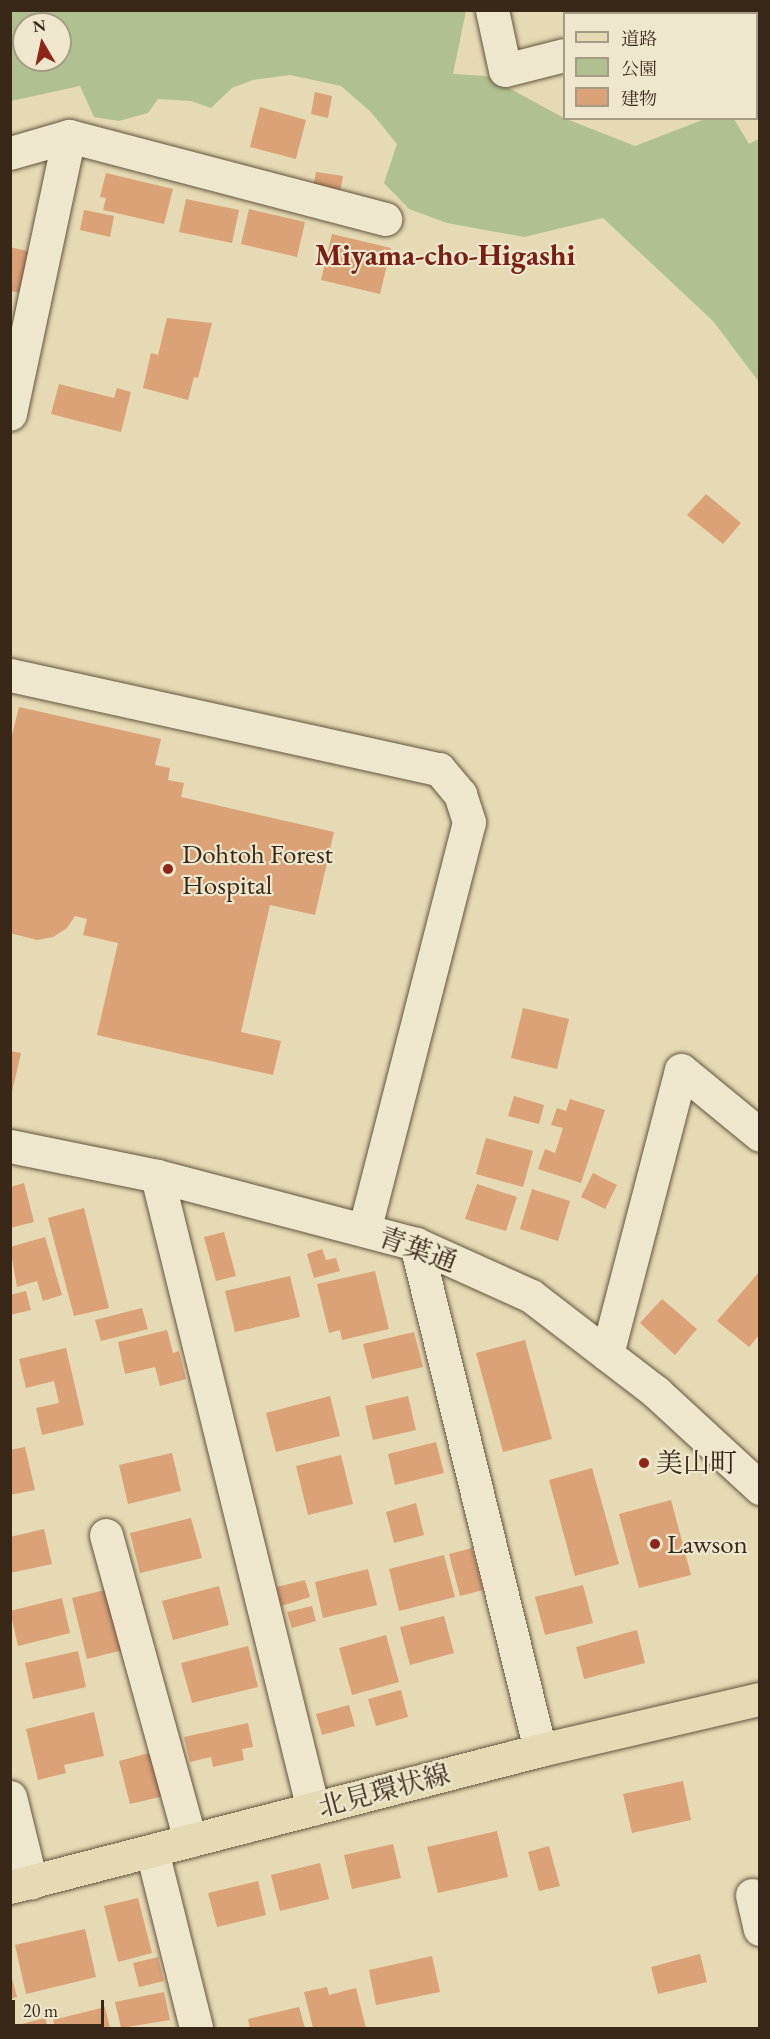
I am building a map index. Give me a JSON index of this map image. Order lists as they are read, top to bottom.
{
  "streets": {
    "main road": ["北見環状線"],
    "street": ["青葉通"]
  },
  "districts": ["Miyama-cho-Higashi"],
  "places": ["Dohtoh Forest Hospital", "美山町", "Lawson"],
  "legend": ["道路", "公園", "建物"],
  "scale_bar": "20 m",
  "north": "top"
}
